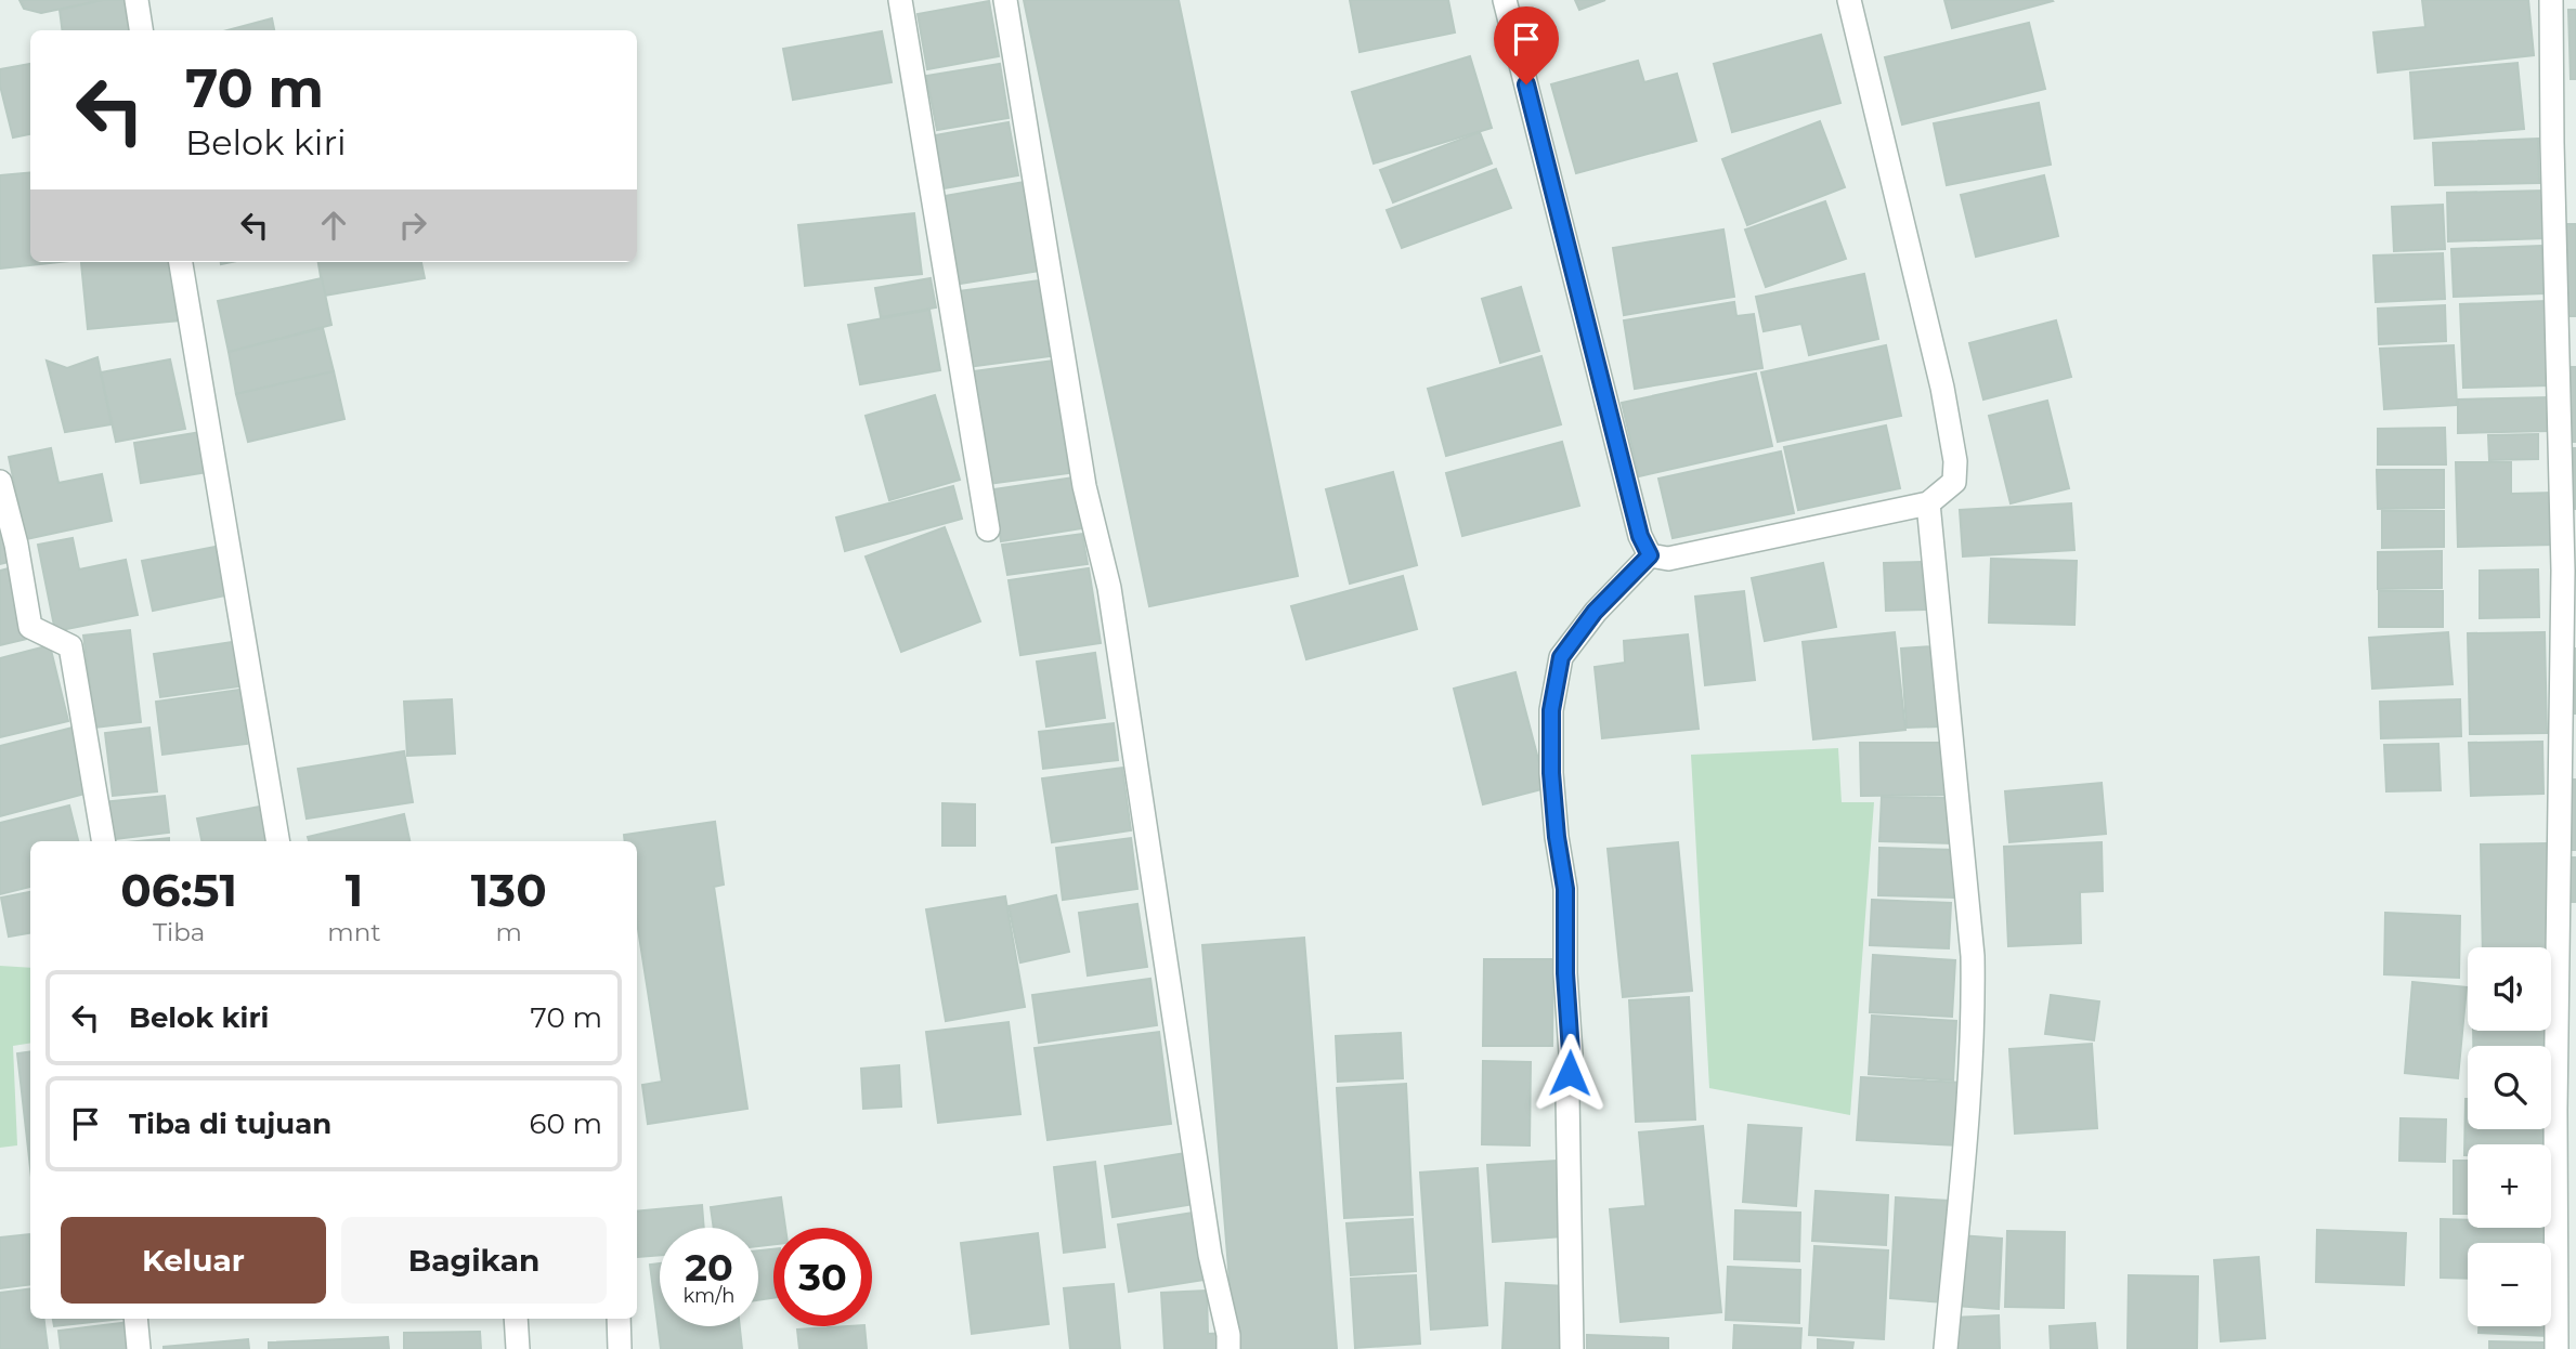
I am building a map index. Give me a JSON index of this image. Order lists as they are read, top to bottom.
{
  "page": {
    "turn": ["70 m", "Belok kiri"],
    "eta": [
      "06:51",
      "Tiba",
      "1",
      "mnt",
      "130",
      "m"
    ],
    "map_buttons": ["+", "−"],
    "list": [
      {
        "name": "Belok kiri",
        "value": "70 m"
      },
      {
        "name": "Tiba di tujuan",
        "value": "60 m"
      }
    ],
    "buttons": ["Keluar", "Bagikan"],
    "speed": "20 km/h",
    "limit": "30"
  }
}
